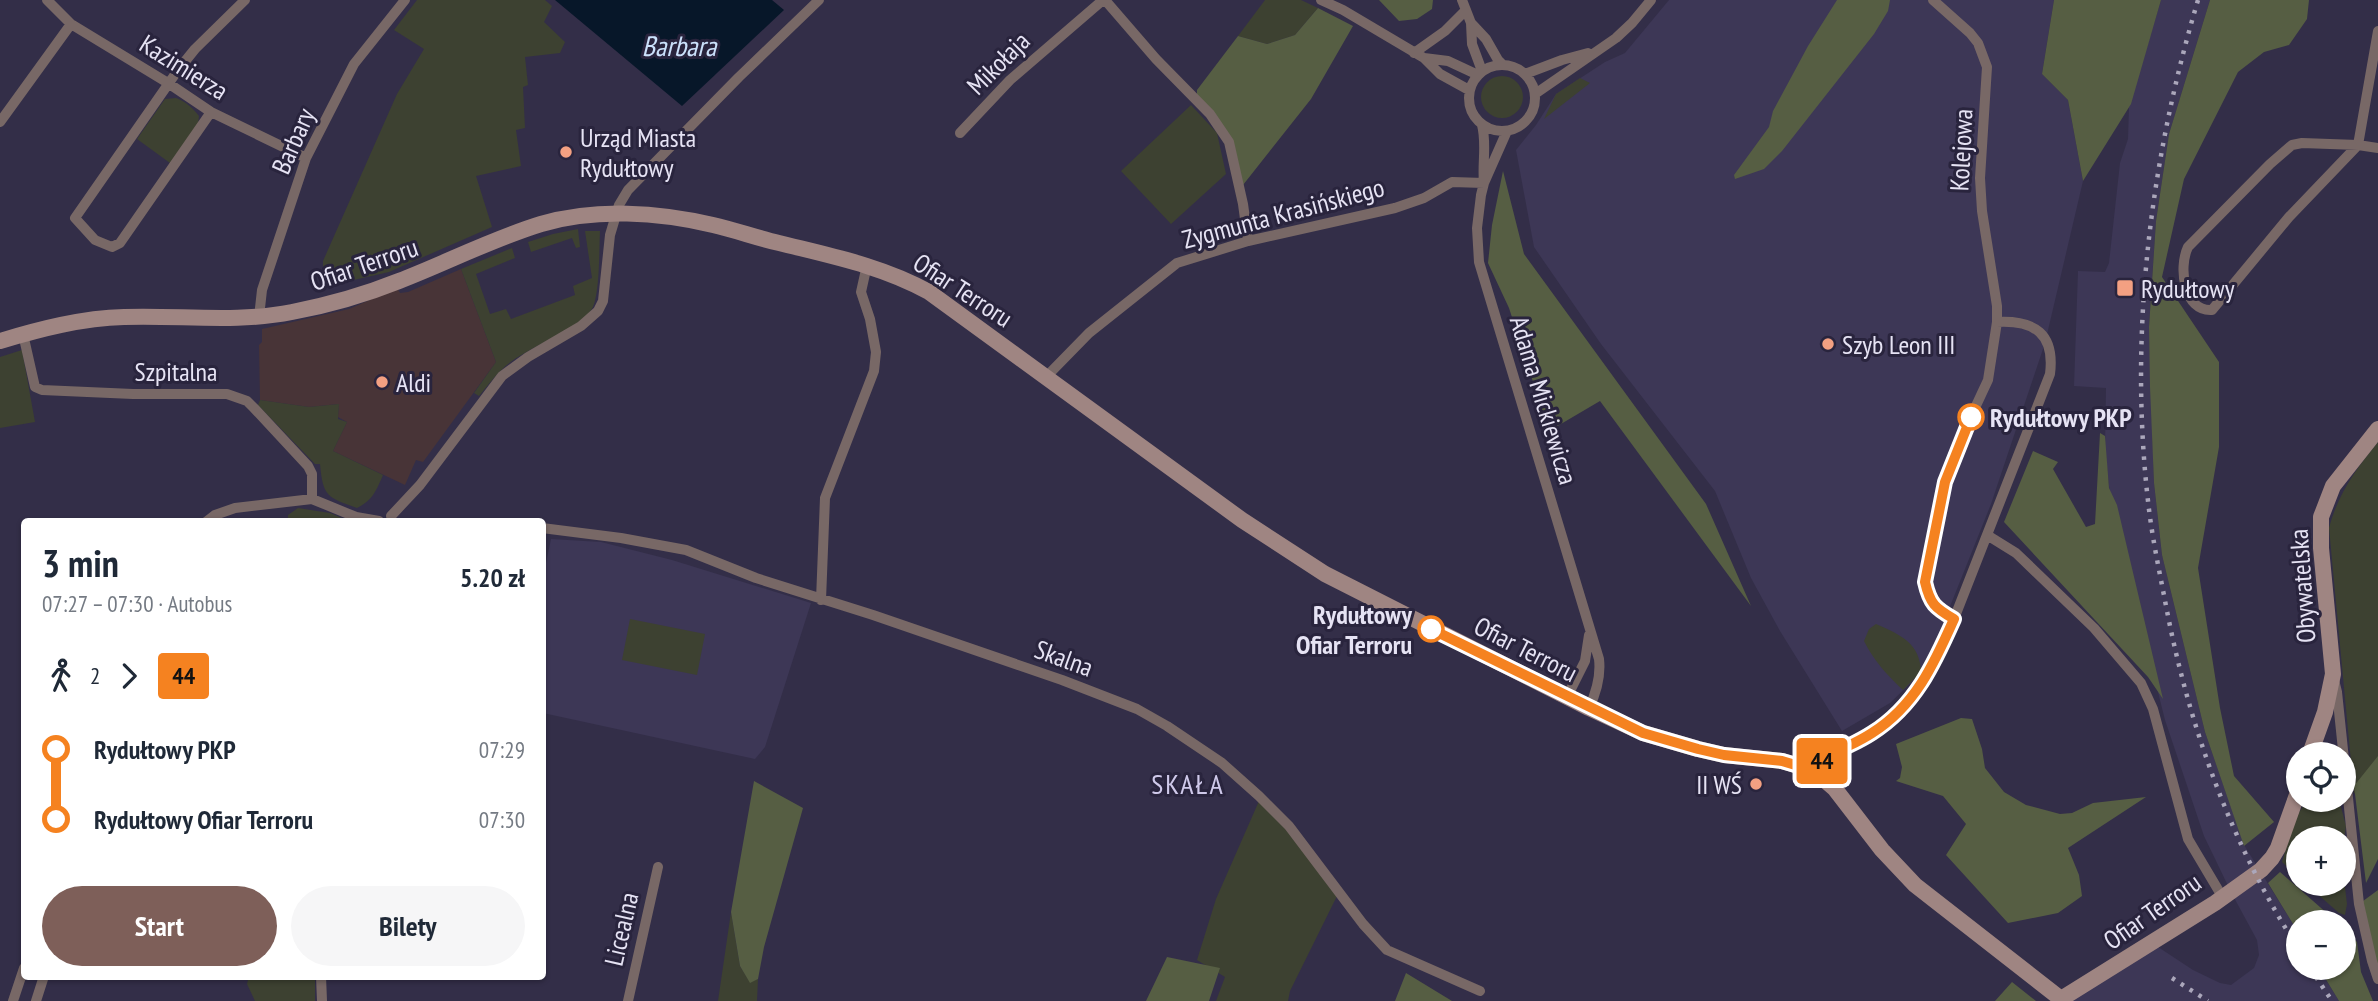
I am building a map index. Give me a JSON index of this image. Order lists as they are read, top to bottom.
{
  "streets": {
    "street": [
      "Mikołaja",
      "Kazimierza",
      "Barbary",
      "Kolejowa",
      "Zygmunta Krasińskiego",
      "Ofiar Terroru",
      "Szpitalna",
      "Adama Mickiewicza",
      "Obywatelska",
      "Skalna",
      "Licealna"
    ]
  },
  "crossings": [
    ["Kazimierza", "Barbary"],
    ["Barbary", "Ofiar Terroru"],
    ["Zygmunta Krasińskiego", "Ofiar Terroru"],
    ["Zygmunta Krasińskiego", "Adama Mickiewicza"],
    ["Ofiar Terroru", "Szpitalna"],
    ["Ofiar Terroru", "Adama Mickiewicza"]
  ],
  "districts": ["SKAŁA"],
  "water": ["Barbara"],
  "places": {
    "other": [
      "Urząd Miasta Rydułtowy",
      "Szyb Leon III",
      "Aldi",
      "Rydułtowy PKP",
      "Rydułtowy Ofiar Terroru",
      "II WŚ"
    ],
    "transit": ["Rydułtowy"]
  },
  "lines": ["bus line 44"],
  "page": {
    "on_map": "44",
    "heading": ["3 min", "07:27 – 07:30 · Autobus", "5.20 zł"],
    "legs": ["2", "44"],
    "list": [
      {
        "name": "Rydułtowy PKP",
        "value": "07:29"
      },
      {
        "name": "Rydułtowy Ofiar Terroru",
        "value": "07:30"
      }
    ],
    "map_buttons": ["+", "−"],
    "buttons": ["Start", "Bilety"]
  }
}
